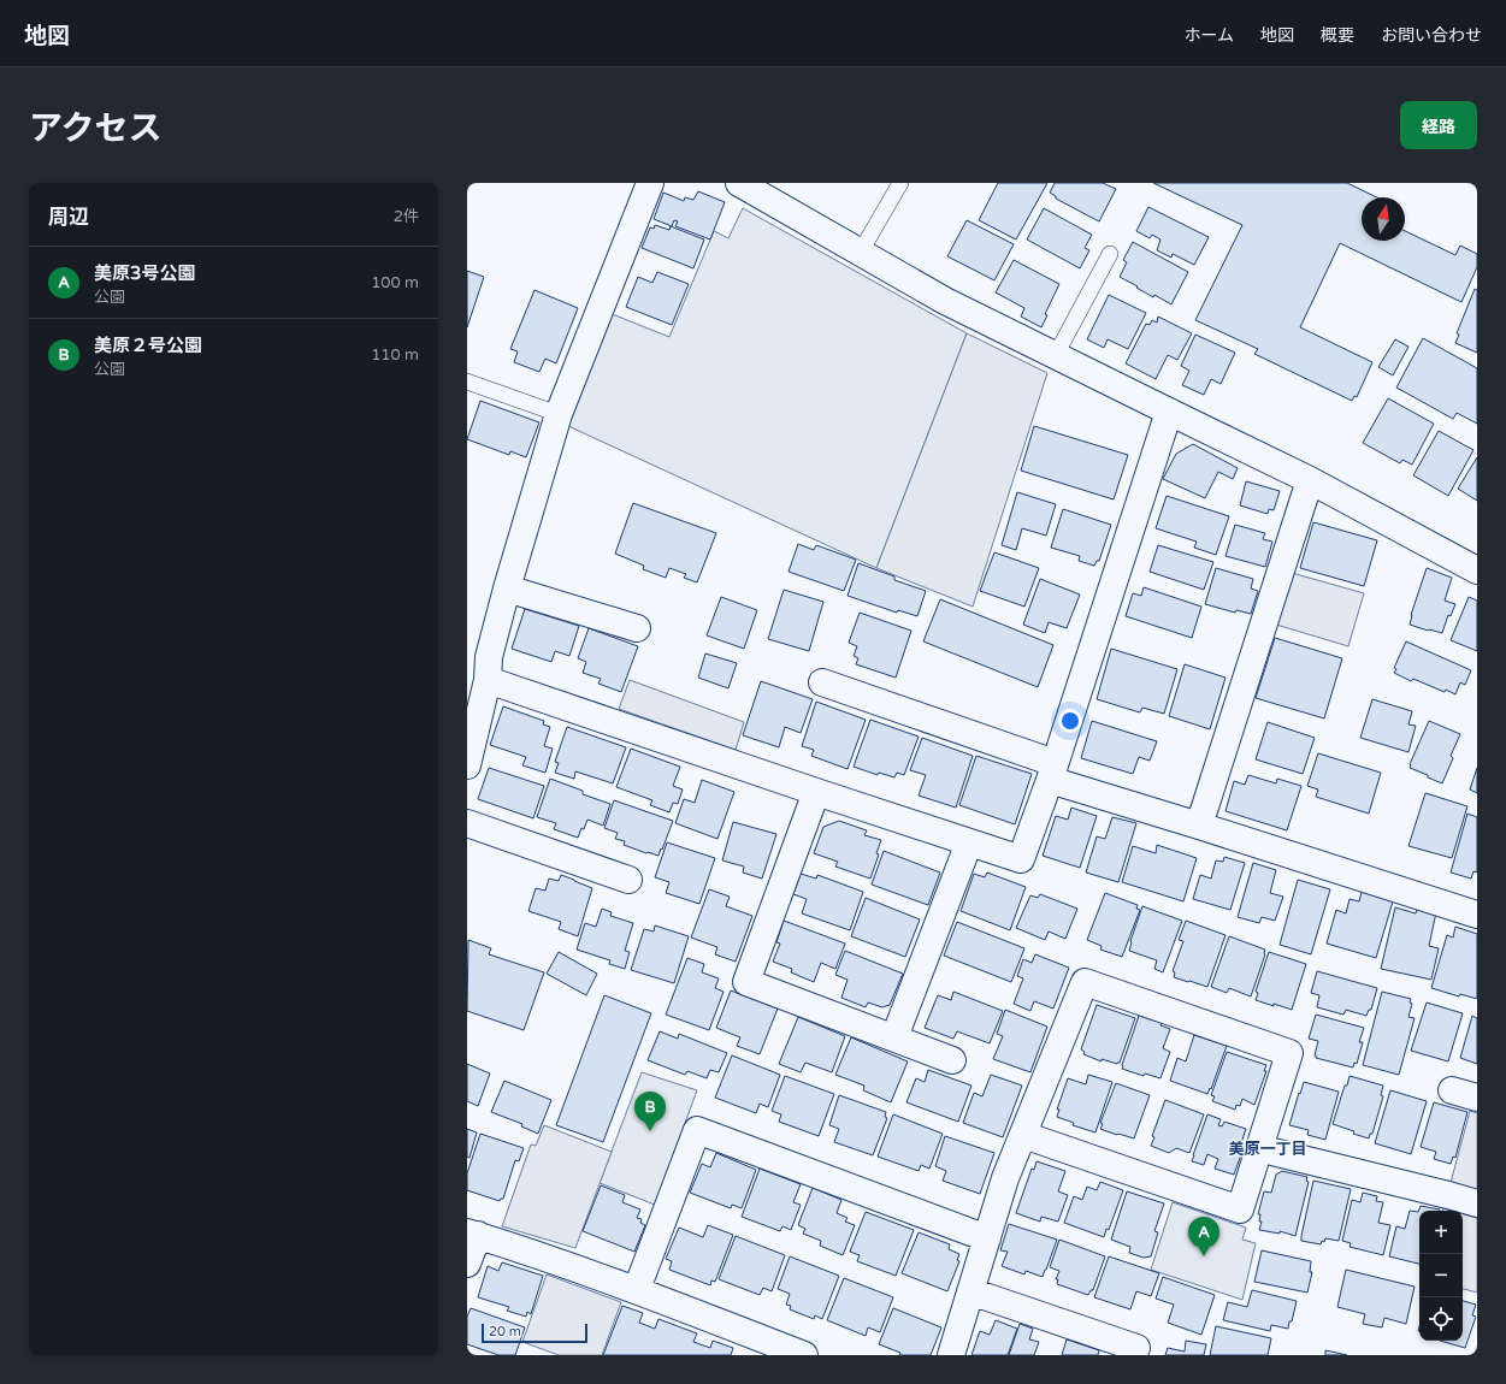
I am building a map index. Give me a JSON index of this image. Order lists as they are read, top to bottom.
{
  "districts": ["美原一丁目"],
  "scale_bar": "20 m",
  "north": "top",
  "page": {
    "header": "地図",
    "nav": [
      "ホーム",
      "地図",
      "概要",
      "お問い合わせ"
    ],
    "title": "アクセス",
    "buttons": "経路",
    "heading": ["周辺", "2件"],
    "list": [
      {
        "mark": "A",
        "name": "美原3号公園",
        "note": "公園",
        "value": "100 m"
      },
      {
        "mark": "B",
        "name": "美原２号公園",
        "note": "公園",
        "value": "110 m"
      }
    ],
    "pins": ["B", "A"],
    "map_buttons": ["+", "−"],
    "scale": "20 m"
  }
}
